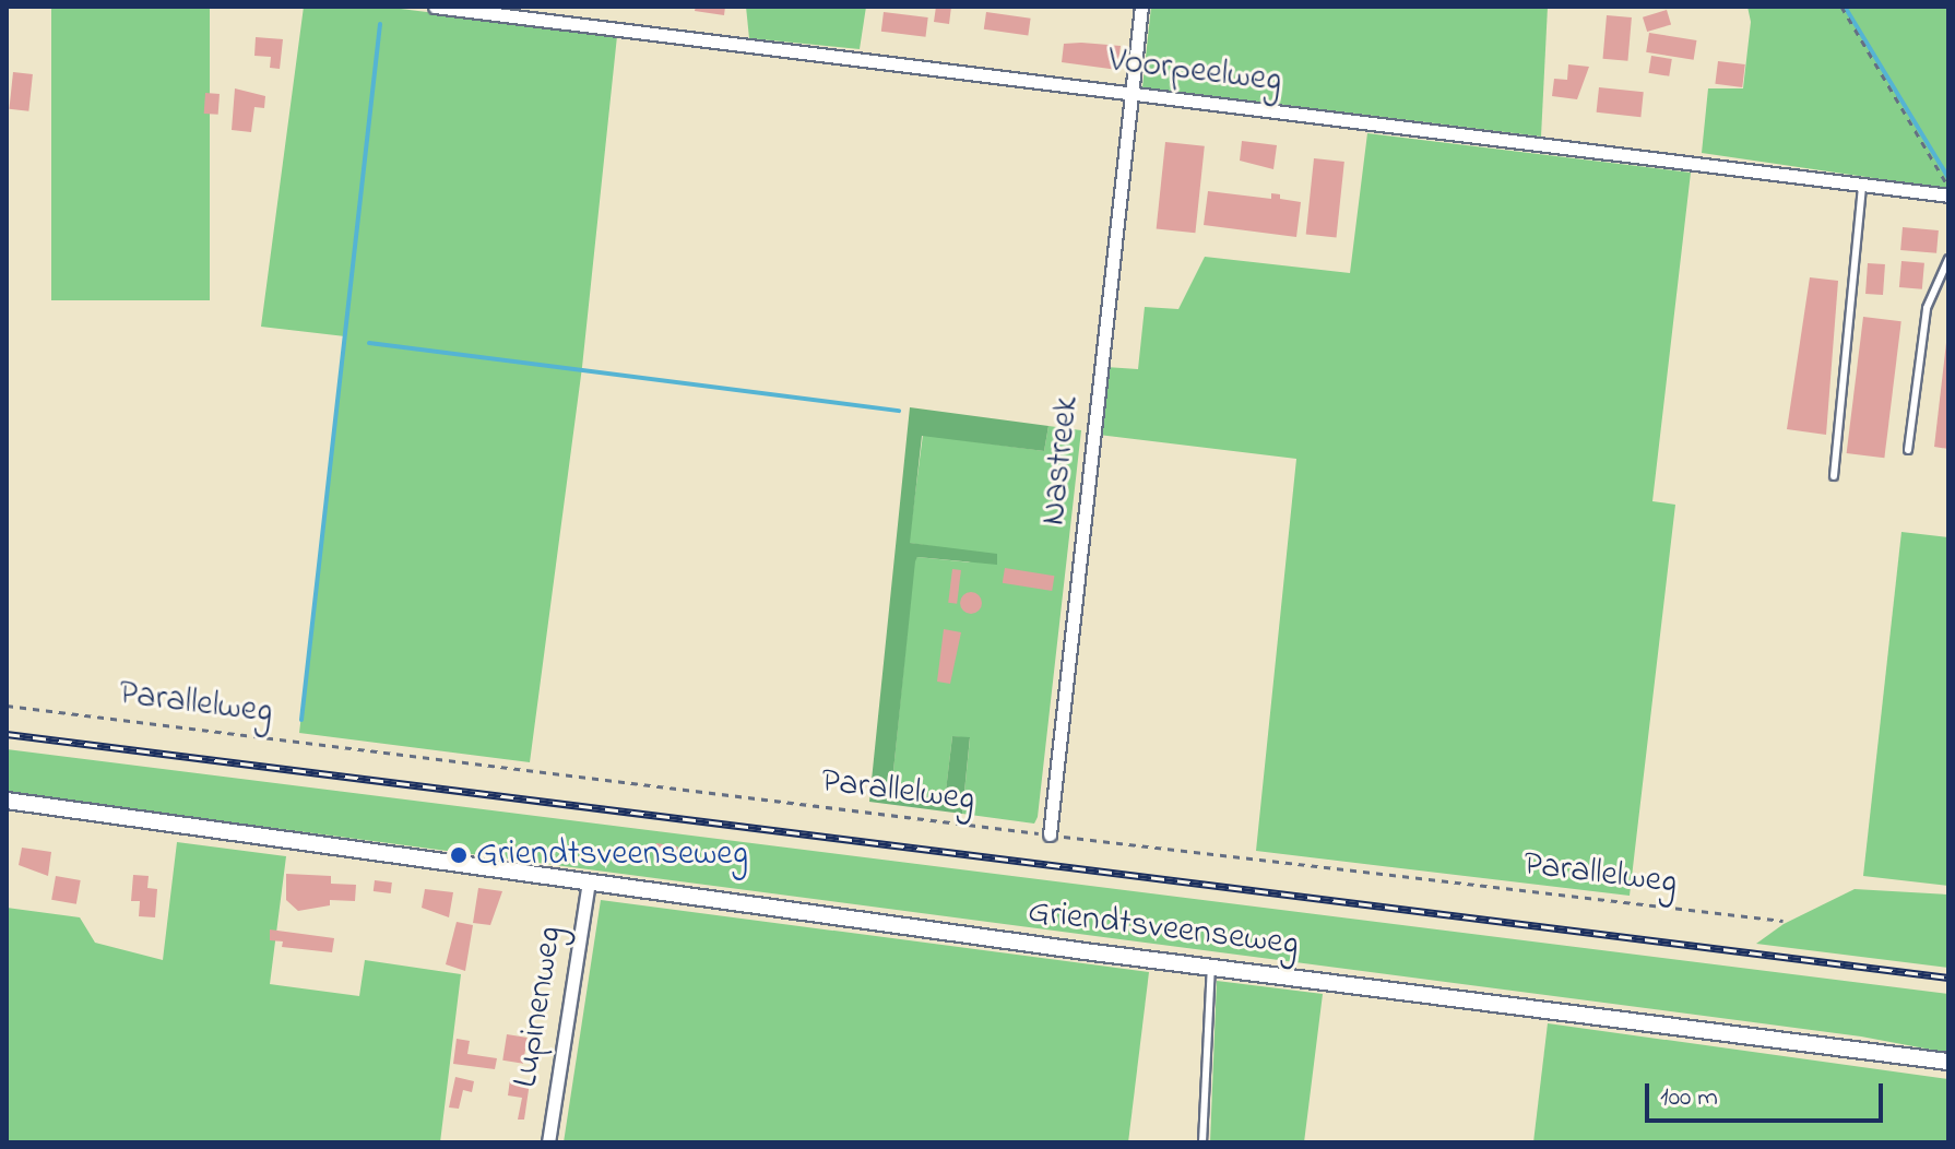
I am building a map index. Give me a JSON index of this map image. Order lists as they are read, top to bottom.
{
  "streets": {
    "street": [
      "Voorpeelweg",
      "Nastreek",
      "Griendtsveenseweg",
      "Lupinenweg"
    ],
    "path": ["Parallelweg"]
  },
  "crossings": [
    ["Voorpeelweg", "Nastreek"],
    ["Nastreek", "Parallelweg"],
    ["Griendtsveenseweg", "Lupinenweg"]
  ],
  "places": ["Griendtsveenseweg"],
  "scale_bar": "100 m"
}
